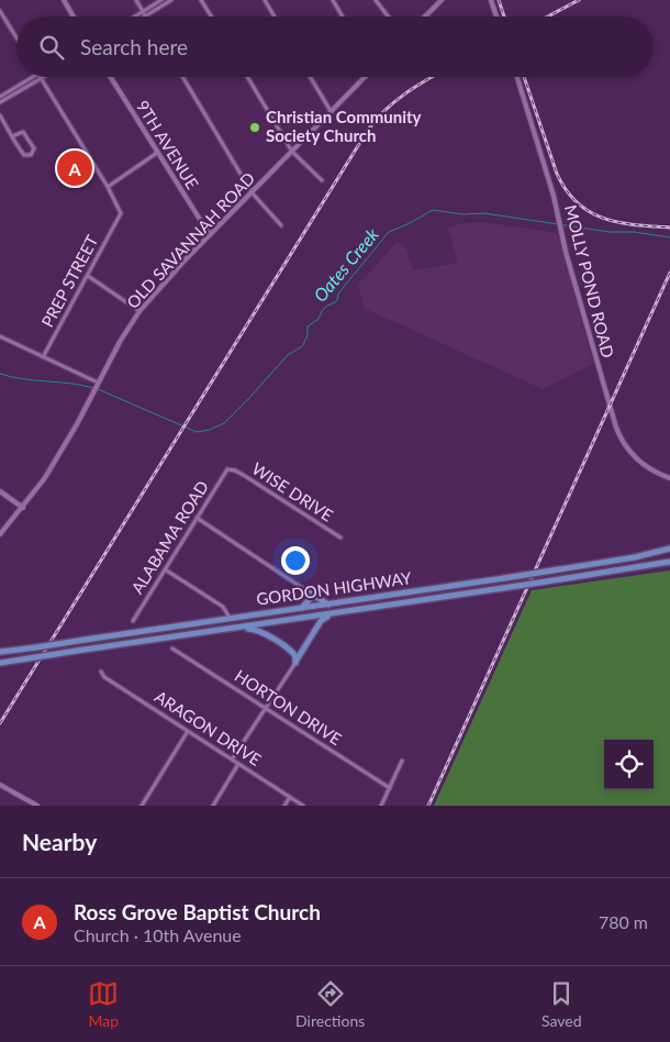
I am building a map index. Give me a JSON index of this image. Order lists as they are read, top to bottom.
{
  "streets": {
    "highway": ["GORDON HIGHWAY"],
    "street": [
      "9TH AVENUE",
      "OLD SAVANNAH ROAD",
      "PREP STREET",
      "MOLLY POND ROAD",
      "WISE DRIVE",
      "ALABAMA ROAD",
      "HORTON DRIVE",
      "ARAGON DRIVE"
    ]
  },
  "crossings": [
    ["9TH AVENUE", "OLD SAVANNAH ROAD"],
    ["WISE DRIVE", "ALABAMA ROAD"]
  ],
  "water": ["Oates Creek"],
  "places": ["Christian Community Society Church"],
  "page": {
    "search": "Search here",
    "pins": "A",
    "heading": "Nearby",
    "list": [
      {
        "mark": "A",
        "name": "Ross Grove Baptist Church",
        "note": "Church · 10th Avenue",
        "value": "780 m"
      }
    ],
    "nav": ["Map", "Directions", "Saved"]
  }
}
